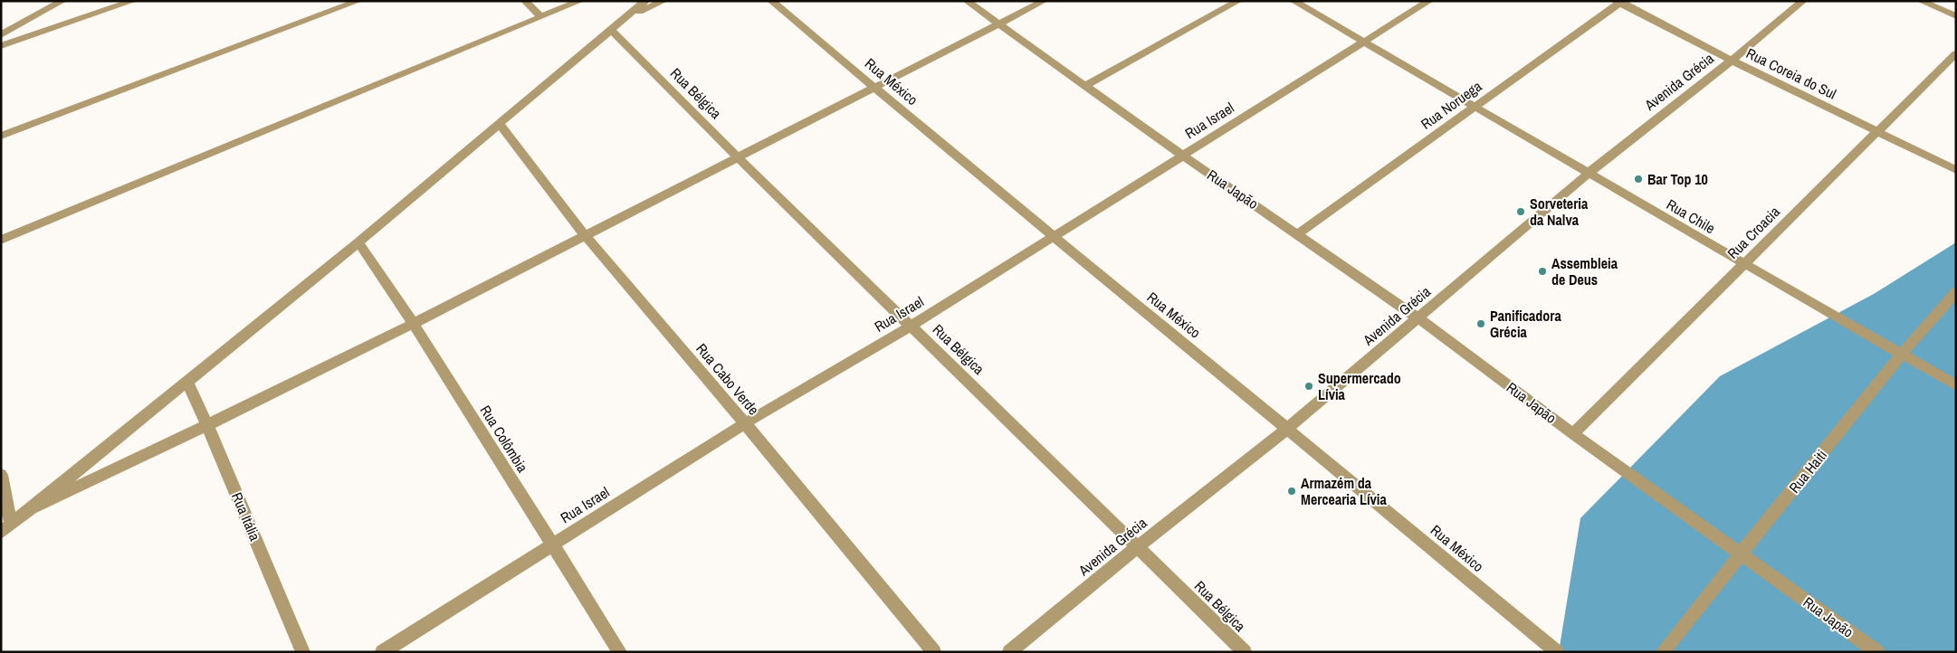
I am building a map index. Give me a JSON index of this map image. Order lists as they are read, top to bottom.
{
  "streets": {
    "street": [
      "Rua Coreia do Sul",
      "Rua México",
      "Avenida Grécia",
      "Rua Bélgica",
      "Rua Noruega",
      "Rua Israel",
      "Rua Japão",
      "Rua Chile",
      "Rua Croacia",
      "Rua Cabo Verde",
      "Rua Colômbia",
      "Rua Haiti",
      "Rua Itália"
    ]
  },
  "crossings": [
    ["Rua Coreia do Sul", "Avenida Grécia"],
    ["Rua Coreia do Sul", "Rua Noruega"],
    ["Rua Coreia do Sul", "Rua Croacia"],
    ["Rua México", "Avenida Grécia"],
    ["Rua México", "Rua Israel"],
    ["Avenida Grécia", "Rua Bélgica"],
    ["Avenida Grécia", "Rua Japão"],
    ["Avenida Grécia", "Rua Chile"],
    ["Rua Bélgica", "Rua Israel"],
    ["Rua Noruega", "Rua Japão"],
    ["Rua Noruega", "Rua Chile"],
    ["Rua Israel", "Rua Japão"],
    ["Rua Israel", "Rua Chile"],
    ["Rua Israel", "Rua Cabo Verde"],
    ["Rua Israel", "Rua Colômbia"],
    ["Rua Japão", "Rua Croacia"],
    ["Rua Japão", "Rua Haiti"],
    ["Rua Chile", "Rua Croacia"],
    ["Rua Chile", "Rua Haiti"]
  ],
  "places": [
    "Bar Top 10",
    "Sorveteria da Nalva",
    "Assembleia de Deus",
    "Panificadora Grécia",
    "Supermercado Lívia",
    "Armazém da Mercearia Lívia"
  ]
}
